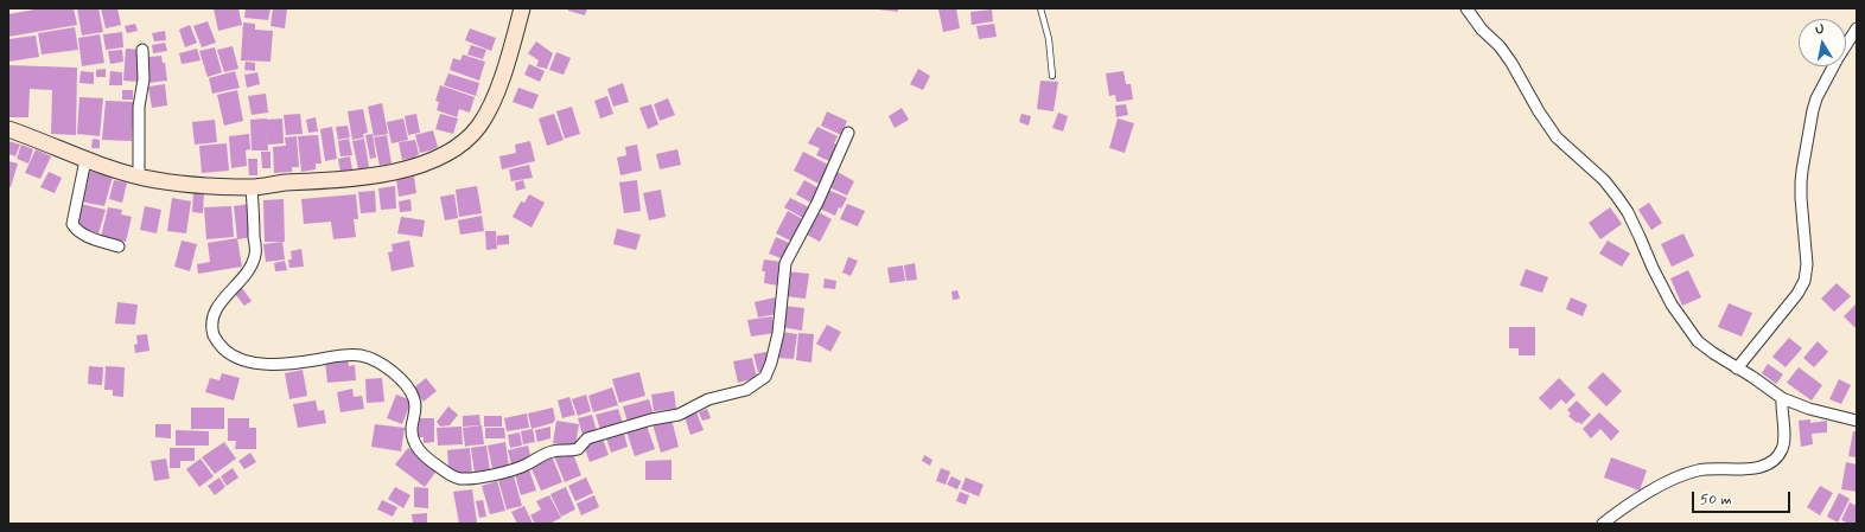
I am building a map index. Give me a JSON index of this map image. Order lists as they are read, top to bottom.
{
  "scale_bar": "50 m",
  "north": "top"
}
